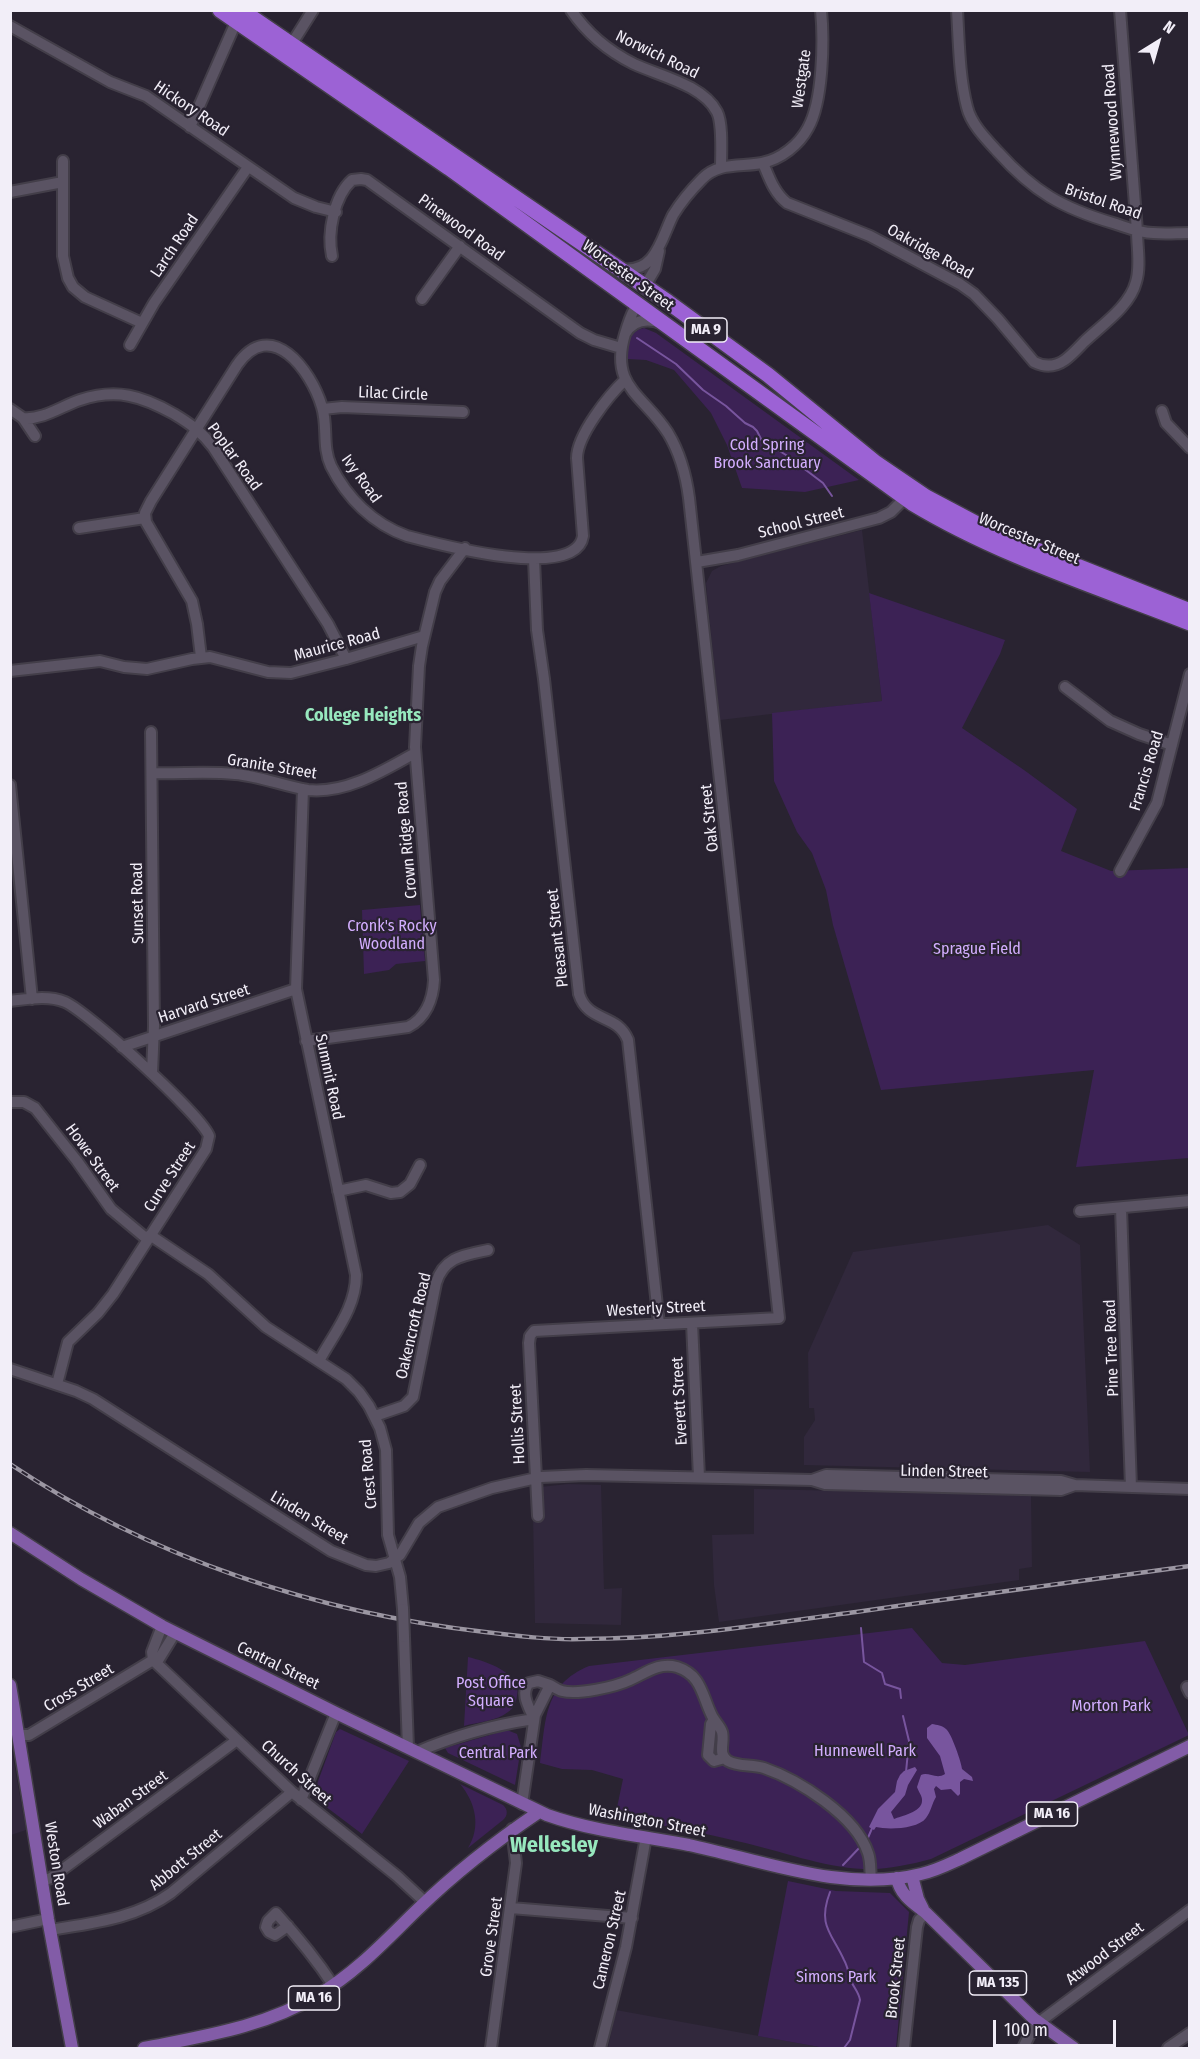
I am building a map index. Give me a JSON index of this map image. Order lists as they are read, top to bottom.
{
  "streets": {
    "highway": ["Worcester Street", "MA 9"],
    "main road": [
      "Central Street",
      "MA 16",
      "Washington Street",
      "Weston Road",
      "MA 135"
    ],
    "street": [
      "Norwich Road",
      "Westgate",
      "Hickory Road",
      "Wynnewood Road",
      "Bristol Road",
      "Pinewood Road",
      "Larch Road",
      "Oakridge Road",
      "Lilac Circle",
      "Poplar Road",
      "Ivy Road",
      "School Street",
      "Maurice Road",
      "Granite Street",
      "Francis Road",
      "Oak Street",
      "Crown Ridge Road",
      "Sunset Road",
      "Pleasant Street",
      "Harvard Street",
      "Summit Road",
      "Howe Street",
      "Curve Street",
      "Westerly Street",
      "Oakencroft Road",
      "Pine Tree Road",
      "Everett Street",
      "Hollis Street",
      "Linden Street",
      "Crest Road",
      "Cross Street",
      "Church Street",
      "Waban Street",
      "Abbott Street",
      "Grove Street",
      "Cameron Street",
      "Atwood Street",
      "Brook Street"
    ]
  },
  "crossings": [
    ["Norwich Road", "Westgate"],
    ["Westgate", "Oakridge Road"],
    ["Westgate", "Worcester Street"],
    ["Hickory Road", "Pinewood Road"],
    ["Hickory Road", "Larch Road"],
    ["Wynnewood Road", "Bristol Road"],
    ["Wynnewood Road", "Oakridge Road"],
    ["Bristol Road", "Oakridge Road"],
    ["Pinewood Road", "Oak Street"],
    ["Worcester Street", "School Street"],
    ["Worcester Street", "Oak Street"],
    ["Lilac Circle", "Ivy Road"],
    ["Poplar Road", "Ivy Road"],
    ["Poplar Road", "Maurice Road"],
    ["Ivy Road", "Oak Street"],
    ["Ivy Road", "Crown Ridge Road"],
    ["Ivy Road", "Pleasant Street"],
    ["School Street", "Oak Street"],
    ["Maurice Road", "Crown Ridge Road"],
    ["Granite Street", "Crown Ridge Road"],
    ["Granite Street", "Sunset Road"],
    ["Granite Street", "Summit Road"],
    ["Oak Street", "Westerly Street"],
    ["Crown Ridge Road", "Summit Road"],
    ["Sunset Road", "Harvard Street"],
    ["Sunset Road", "Curve Street"],
    ["Pleasant Street", "Westerly Street"],
    ["Harvard Street", "Summit Road"],
    ["Harvard Street", "Curve Street"],
    ["Summit Road", "Crest Road"],
    ["Howe Street", "Curve Street"],
    ["Howe Street", "Crest Road"],
    ["Curve Street", "Linden Street"],
    ["Curve Street", "Crest Road"],
    ["Westerly Street", "Everett Street"],
    ["Westerly Street", "Hollis Street"],
    ["Oakencroft Road", "Crest Road"],
    ["Pine Tree Road", "Linden Street"],
    ["Everett Street", "Linden Street"],
    ["Hollis Street", "Linden Street"],
    ["Linden Street", "Crest Road"],
    ["Crest Road", "Central Street"],
    ["Central Street", "Cross Street"],
    ["Central Street", "MA 16"],
    ["Central Street", "Washington Street"],
    ["Cross Street", "Church Street"],
    ["Cross Street", "Weston Road"],
    ["Church Street", "Waban Street"],
    ["Church Street", "MA 16"],
    ["Church Street", "Abbott Street"],
    ["Waban Street", "Weston Road"],
    ["MA 16", "Washington Street"],
    ["MA 16", "Grove Street"],
    ["Washington Street", "Cameron Street"],
    ["Washington Street", "MA 135"],
    ["Abbott Street", "Weston Road"],
    ["Atwood Street", "MA 135"],
    ["Brook Street", "MA 135"]
  ],
  "districts": ["College Heights", "Wellesley"],
  "parks": [
    "Cold Spring Brook Sanctuary",
    "Cronk's Rocky Woodland",
    "Sprague Field",
    "Post Office Square",
    "Morton Park",
    "Hunnewell Park",
    "Central Park",
    "Simons Park"
  ],
  "scale_bar": "100 m",
  "north": "top right"
}
